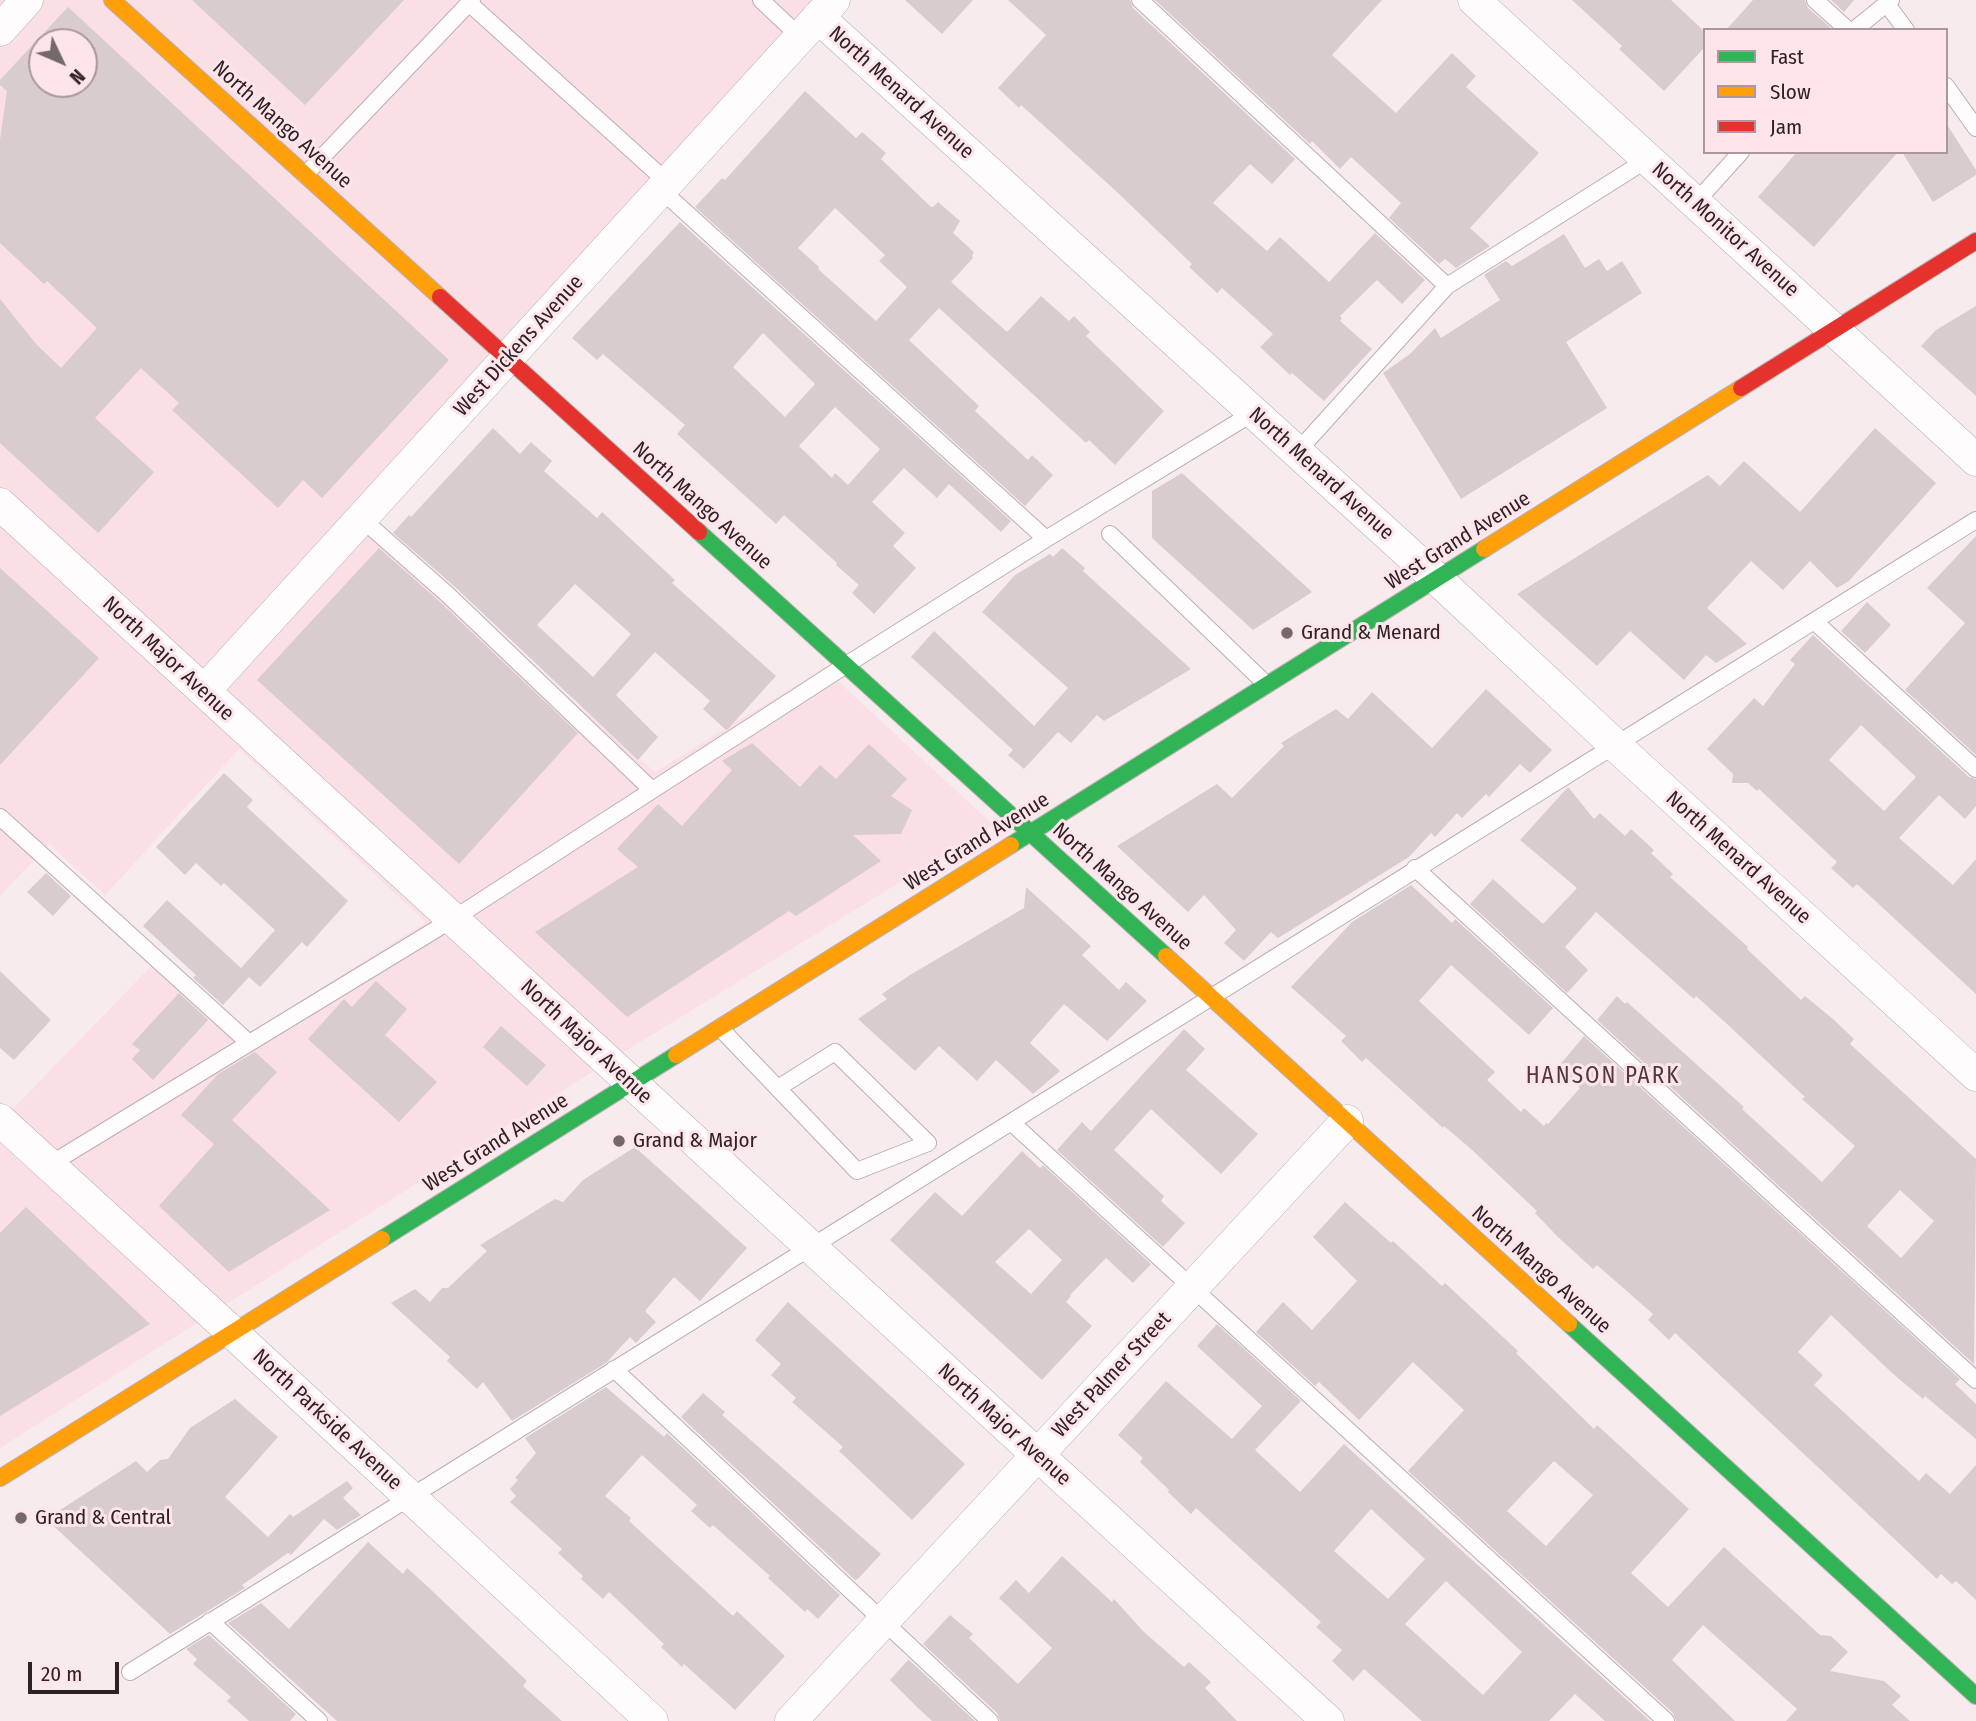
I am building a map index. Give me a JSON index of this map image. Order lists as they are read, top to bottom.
{
  "streets": {
    "street": [
      "North Menard Avenue",
      "North Mango Avenue",
      "North Monitor Avenue",
      "West Dickens Avenue",
      "West Grand Avenue",
      "North Major Avenue",
      "West Palmer Street",
      "North Parkside Avenue"
    ]
  },
  "crossings": [
    ["North Menard Avenue", "West Dickens Avenue"],
    ["North Menard Avenue", "West Grand Avenue"],
    ["North Mango Avenue", "West Dickens Avenue"],
    ["North Mango Avenue", "West Grand Avenue"],
    ["North Mango Avenue", "West Palmer Street"],
    ["North Monitor Avenue", "West Grand Avenue"],
    ["West Dickens Avenue", "North Major Avenue"],
    ["West Grand Avenue", "North Major Avenue"],
    ["West Grand Avenue", "North Parkside Avenue"],
    ["North Major Avenue", "West Palmer Street"]
  ],
  "districts": ["HANSON PARK"],
  "places": ["Grand & Menard", "Grand & Major", "Grand & Central"],
  "legend": ["Fast", "Slow", "Jam"],
  "scale_bar": "20 m",
  "north": "bottom right"
}
